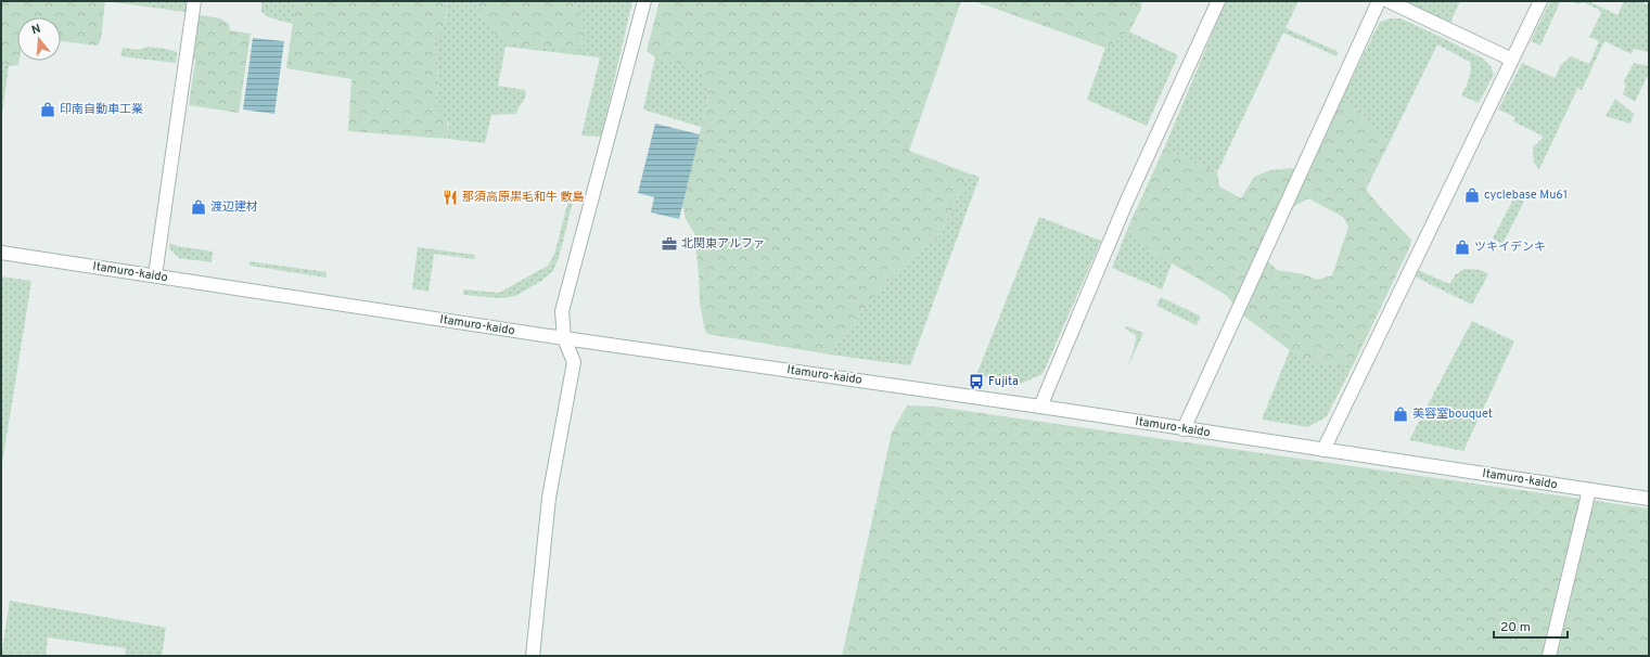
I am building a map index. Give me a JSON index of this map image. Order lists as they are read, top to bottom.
{
  "streets": {
    "street": ["Itamuro-kaido"]
  },
  "places": {
    "shop": [
      "印南自動車工業",
      "cyclebase Mu61",
      "渡辺建材",
      "ツキイデンキ",
      "美容室bouquet"
    ],
    "restaurant": ["那須高原黒毛和牛 敷島"],
    "office": ["北関東アルファ"],
    "bus stop": ["Fujita"]
  },
  "scale_bar": "20 m",
  "north": "top"
}
